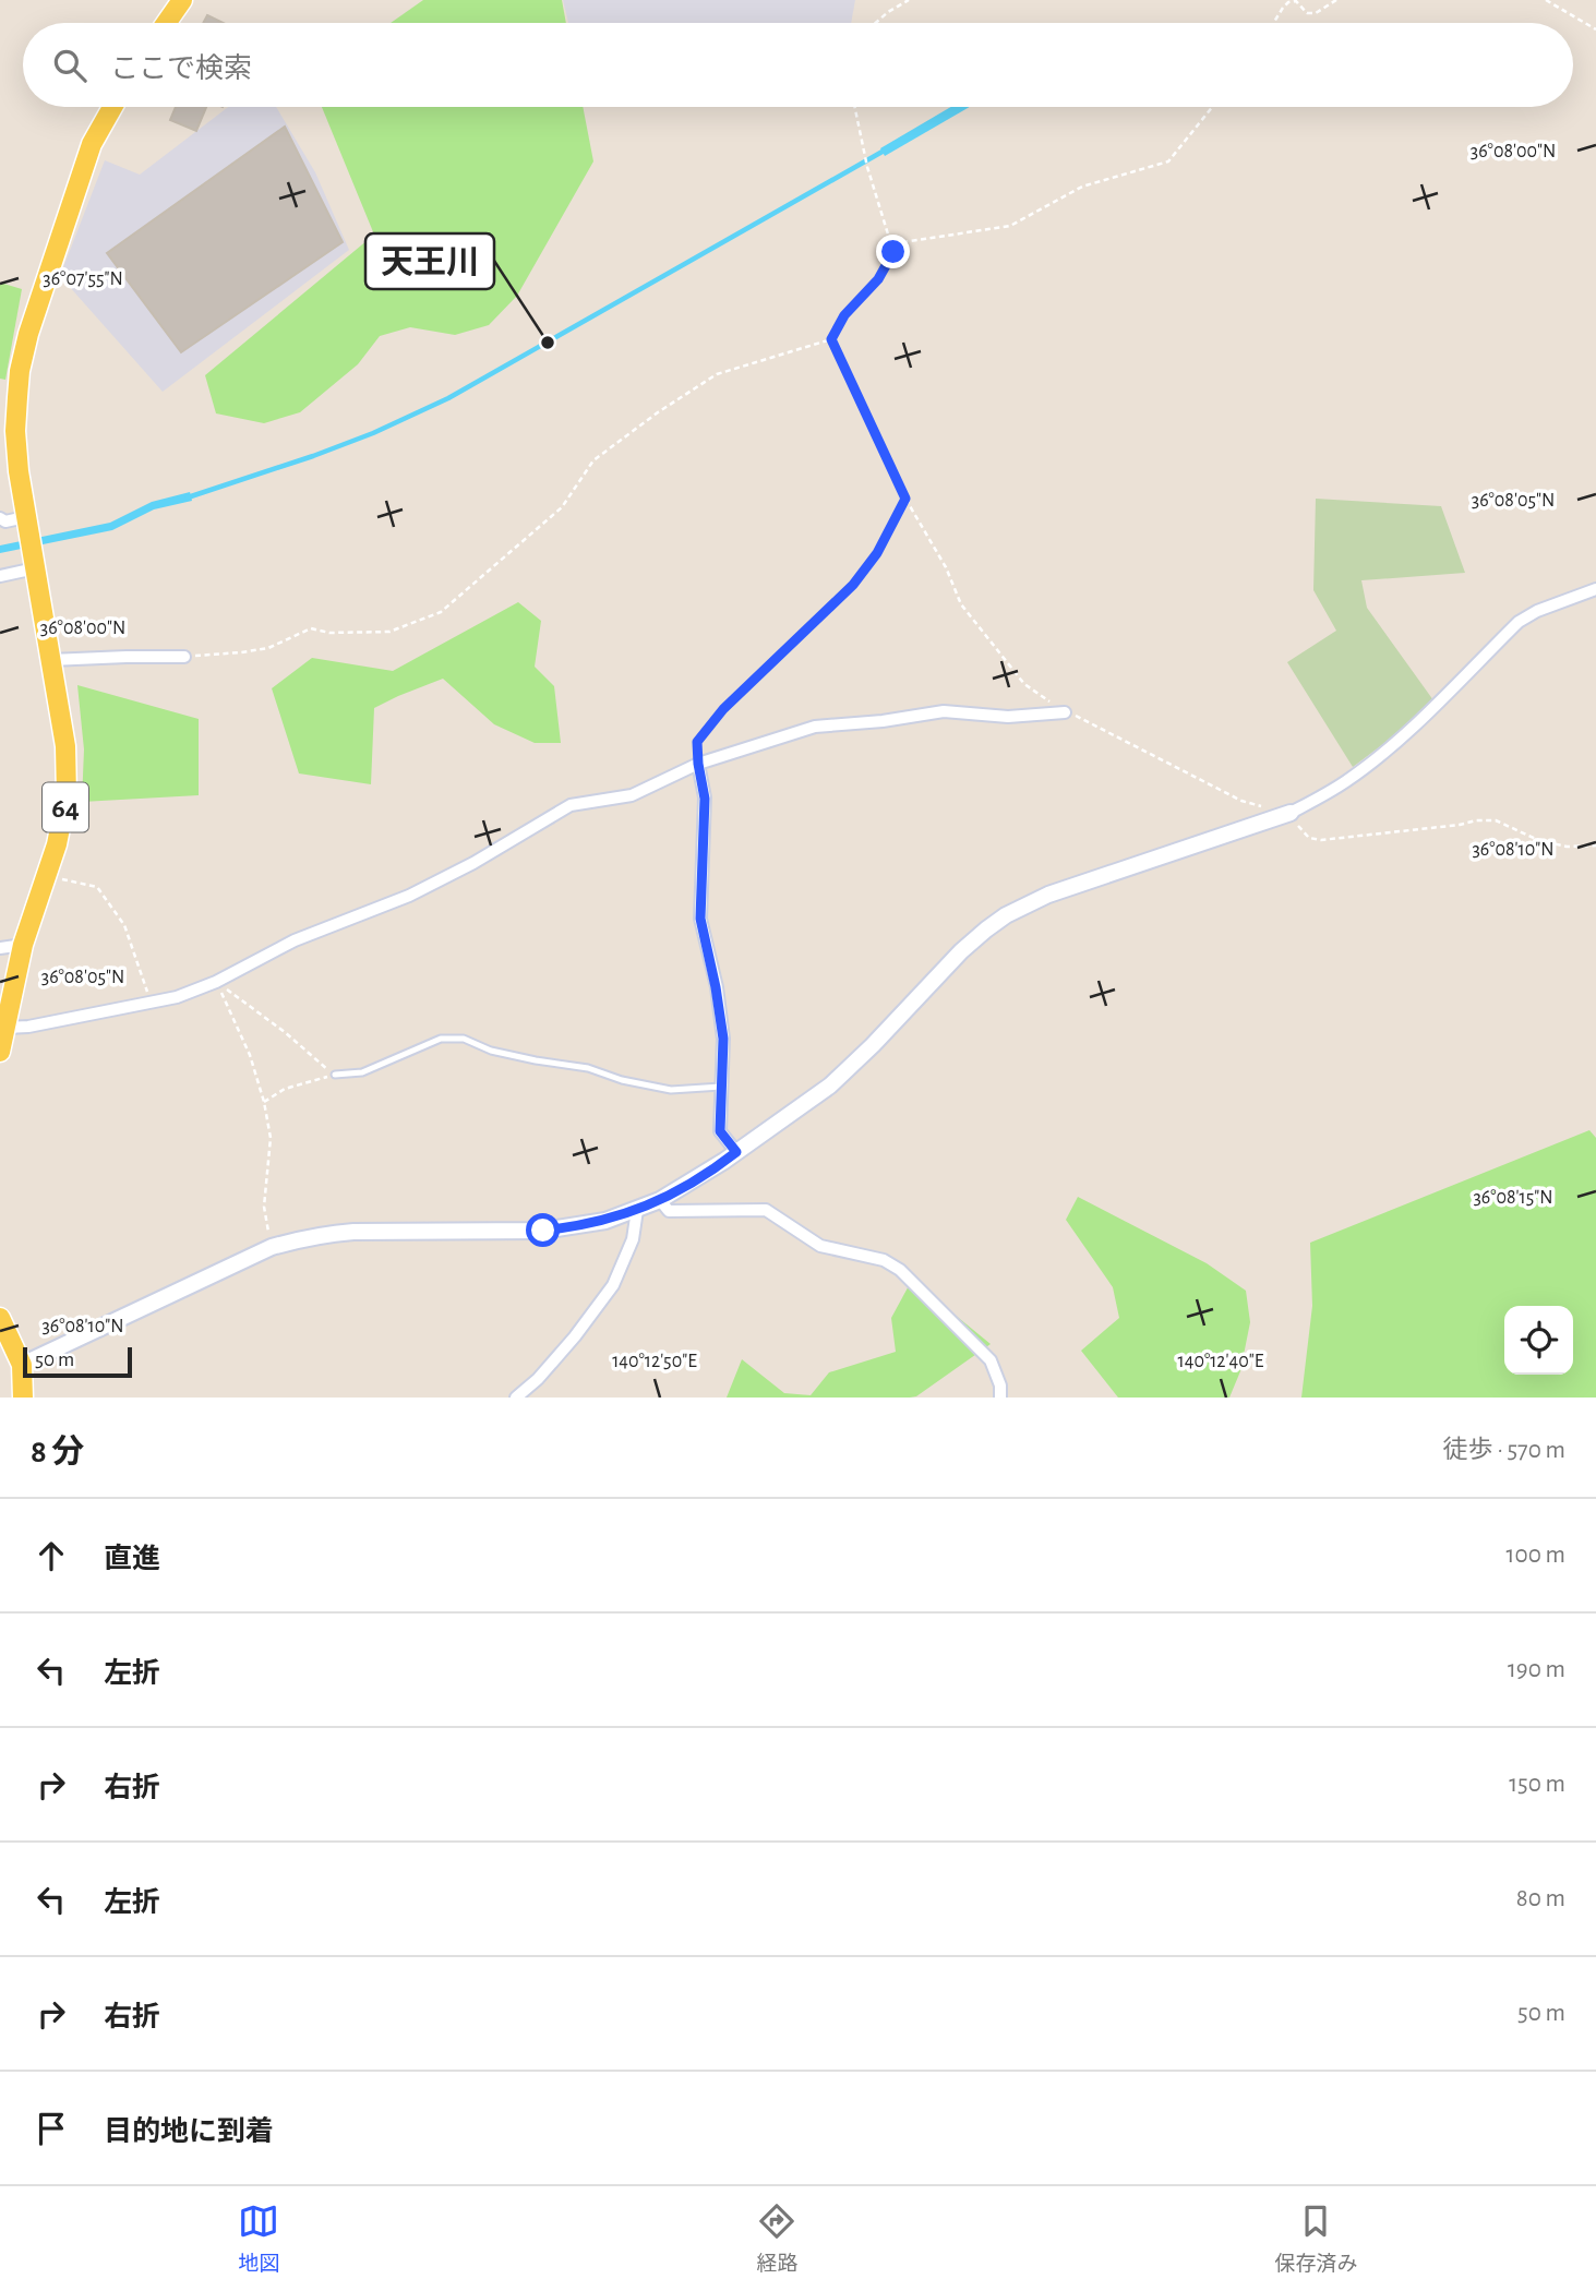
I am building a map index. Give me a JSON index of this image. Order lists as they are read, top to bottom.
{
  "streets": {
    "main road": ["64"]
  },
  "places": ["天王川"],
  "scale_bar": "50 m",
  "page": {
    "search": "ここで検索",
    "scale": "50 m",
    "heading": ["8 分", "徒歩 · 570 m"],
    "list": [
      ["直進", "100 m"],
      ["左折", "190 m"],
      ["右折", "150 m"],
      ["左折", "80 m"],
      ["右折", "50 m"],
      "目的地に到着"
    ],
    "nav": ["地図", "経路", "保存済み"]
  },
  "coordinates": [
    "36°08'00\"N",
    "36°07'55\"N",
    "36°08'05\"N",
    "36°08'10\"N",
    "36°08'15\"N",
    "140°12'50\"E",
    "140°12'40\"E"
  ]
}
